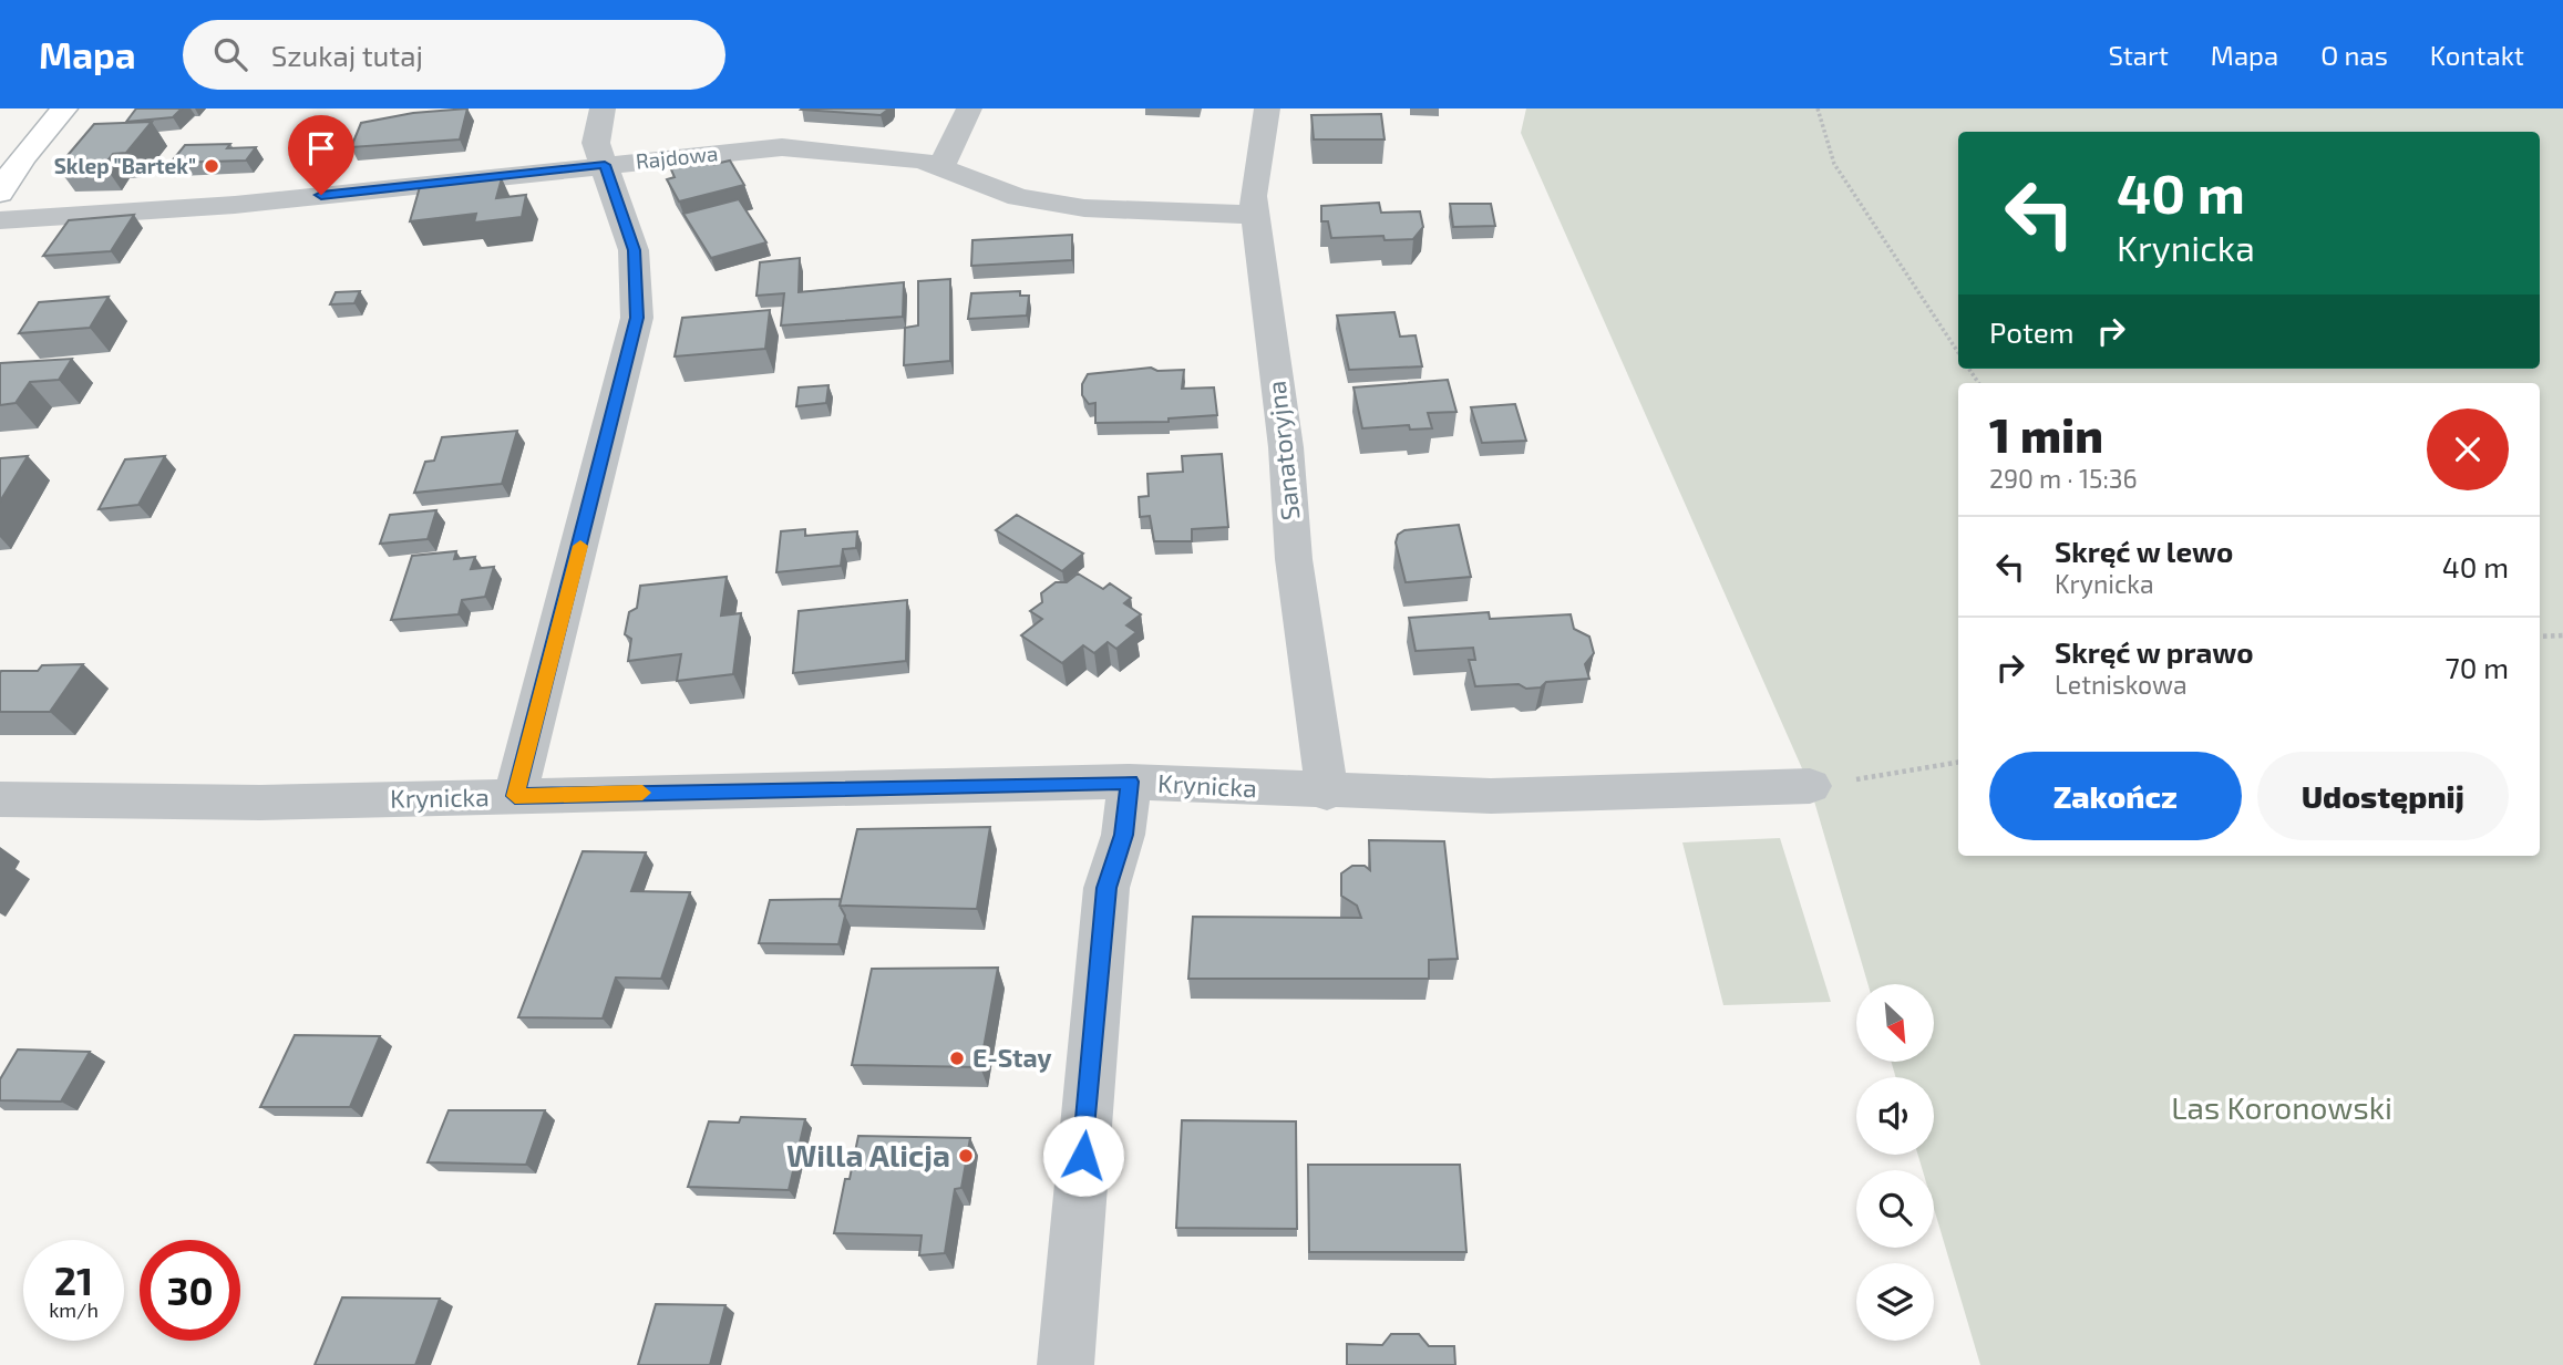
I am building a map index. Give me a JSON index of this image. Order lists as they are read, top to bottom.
{
  "streets": {
    "street": ["Rajdowa", "Sanatoryjna", "Krynicka"]
  },
  "crossings": [
    ["Rajdowa", "Sanatoryjna"],
    ["Sanatoryjna", "Krynicka"]
  ],
  "parks": ["Las Koronowski"],
  "places": ["Sklep \"Bartek\"", "E-Stay", "Willa Alicja"],
  "north": "bottom right",
  "page": {
    "header": "Mapa",
    "search": "Szukaj tutaj",
    "nav": [
      "Start",
      "Mapa",
      "O nas",
      "Kontakt"
    ],
    "turn": ["40 m", "Krynicka"],
    "then": "Potem",
    "heading": ["1 min", "290 m · 15:36"],
    "list": [
      {
        "name": "Skręć w lewo",
        "note": "Krynicka",
        "value": "40 m"
      },
      {
        "name": "Skręć w prawo",
        "note": "Letniskowa",
        "value": "70 m"
      }
    ],
    "buttons": ["Zakończ", "Udostępnij"],
    "speed": "21 km/h",
    "limit": "30"
  }
}
